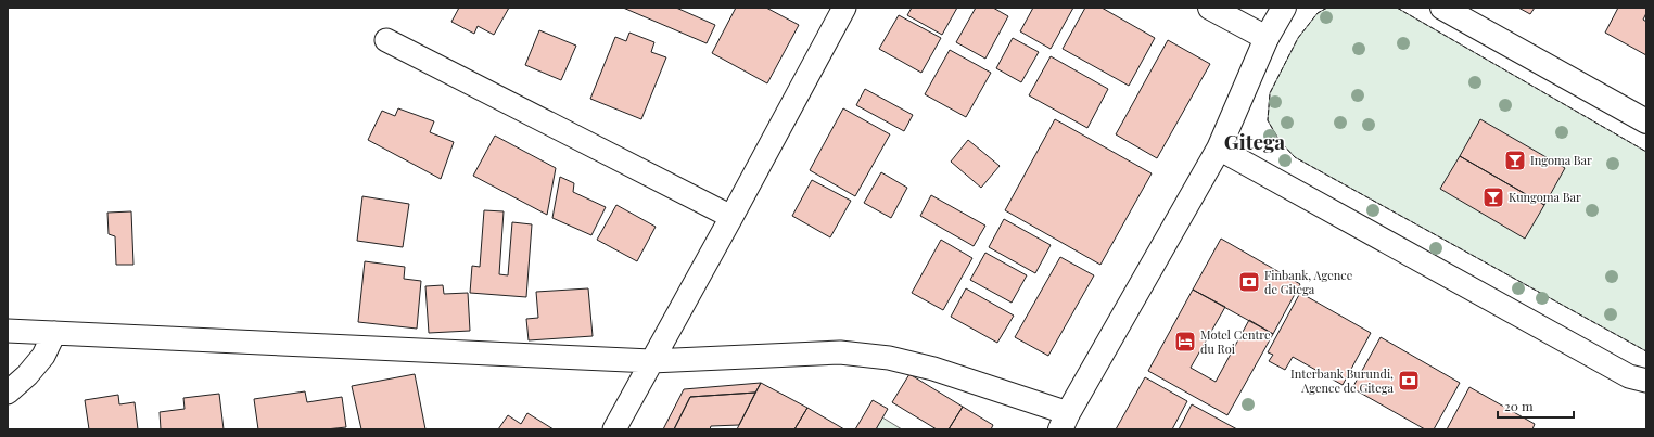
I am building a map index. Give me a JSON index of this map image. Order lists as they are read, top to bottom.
{
  "districts": ["Gitega"],
  "places": {
    "bar": ["Ingoma Bar", "Kungoma Bar"],
    "bank": ["Finbank, Agence de Gitega", "Interbank Burundi, Agence de Gitega"],
    "hotel": ["Motel Centre du Roi"]
  },
  "scale_bar": "20 m"
}
